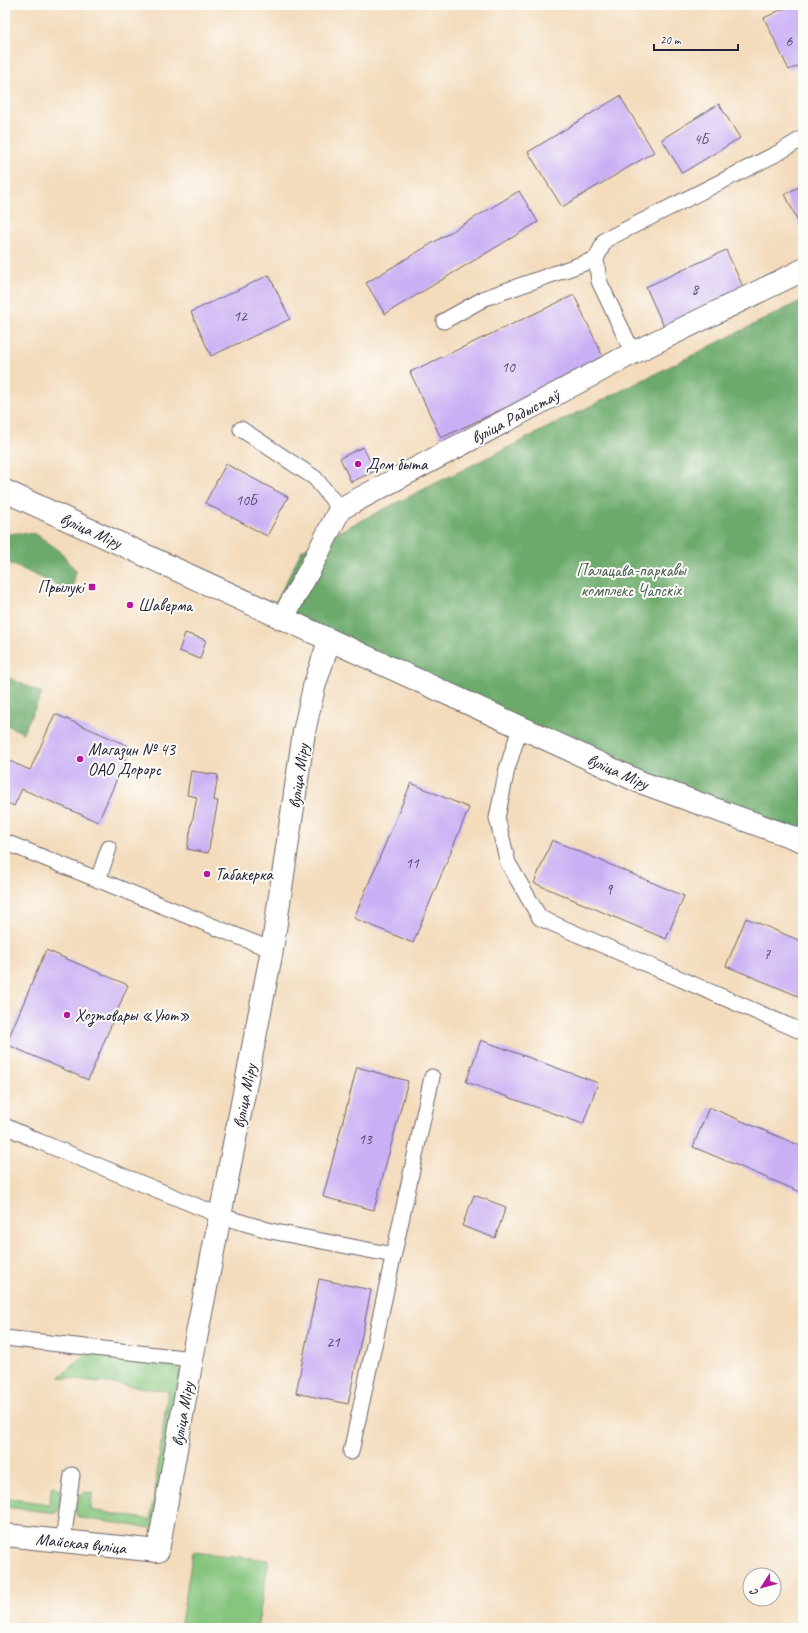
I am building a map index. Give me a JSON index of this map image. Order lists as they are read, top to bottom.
{
  "streets": {
    "street": ["вуліца Радыстаў", "вуліца Міру", "Майская вуліца"]
  },
  "crossings": [
    ["вуліца Міру", "Майская вуліца"]
  ],
  "parks": ["Палацава-паркавы комплекс Чапскіх"],
  "places": {
    "other": [
      "Дом быта",
      "Шаверма",
      "Магазин № 43 ОАО Дорорс",
      "Табакерка",
      "Хозтовары «Уют»"
    ],
    "transit": ["Прылукі"]
  },
  "house_numbers": [
    "6",
    "4Б",
    "8",
    "12",
    "10",
    "10Б",
    "11",
    "9",
    "7",
    "13",
    "21"
  ],
  "scale_bar": "20 m",
  "north": "bottom left"
}
